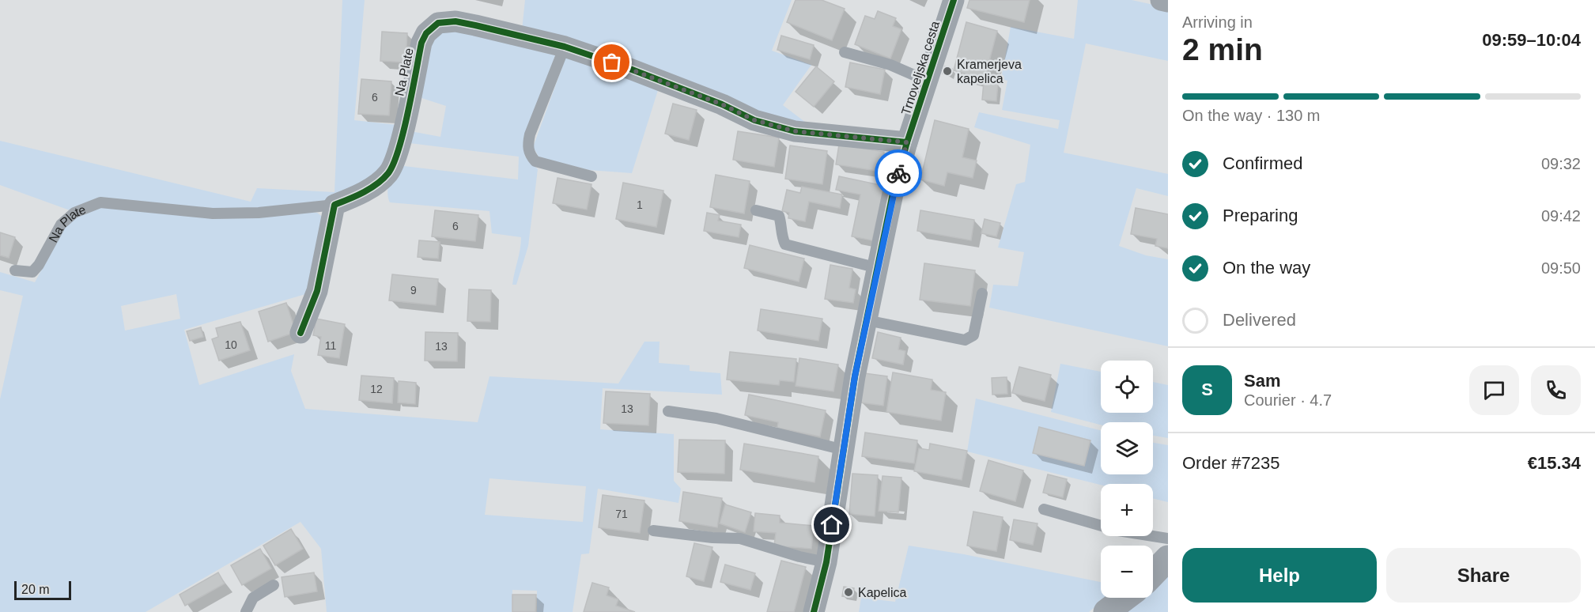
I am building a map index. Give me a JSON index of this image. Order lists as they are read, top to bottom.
{
  "streets": {
    "street": ["Trnoveljska cesta", "Na Plate"]
  },
  "crossings": [
    ["Trnoveljska cesta", "Na Plate"]
  ],
  "places": ["Kramerjeva kapelica", "Kapelica"],
  "house_numbers": [
    "6",
    "1",
    "6",
    "9",
    "10",
    "11",
    "13",
    "12",
    "13",
    "71"
  ],
  "scale_bar": "20 m",
  "page": {
    "heading": ["2 min", "Arriving in", "09:59–10:04"],
    "panel": [
      "Sam",
      "Courier · 4.7",
      "Order #7235",
      "€15.34"
    ],
    "bar": "On the way · 130 m",
    "list": [
      ["Confirmed", "09:32"],
      ["Preparing", "09:42"],
      ["On the way", "09:50"],
      "Delivered"
    ],
    "map_buttons": ["+", "−"],
    "round": "S",
    "buttons": ["Help", "Share"],
    "scale": "20 m"
  }
}
